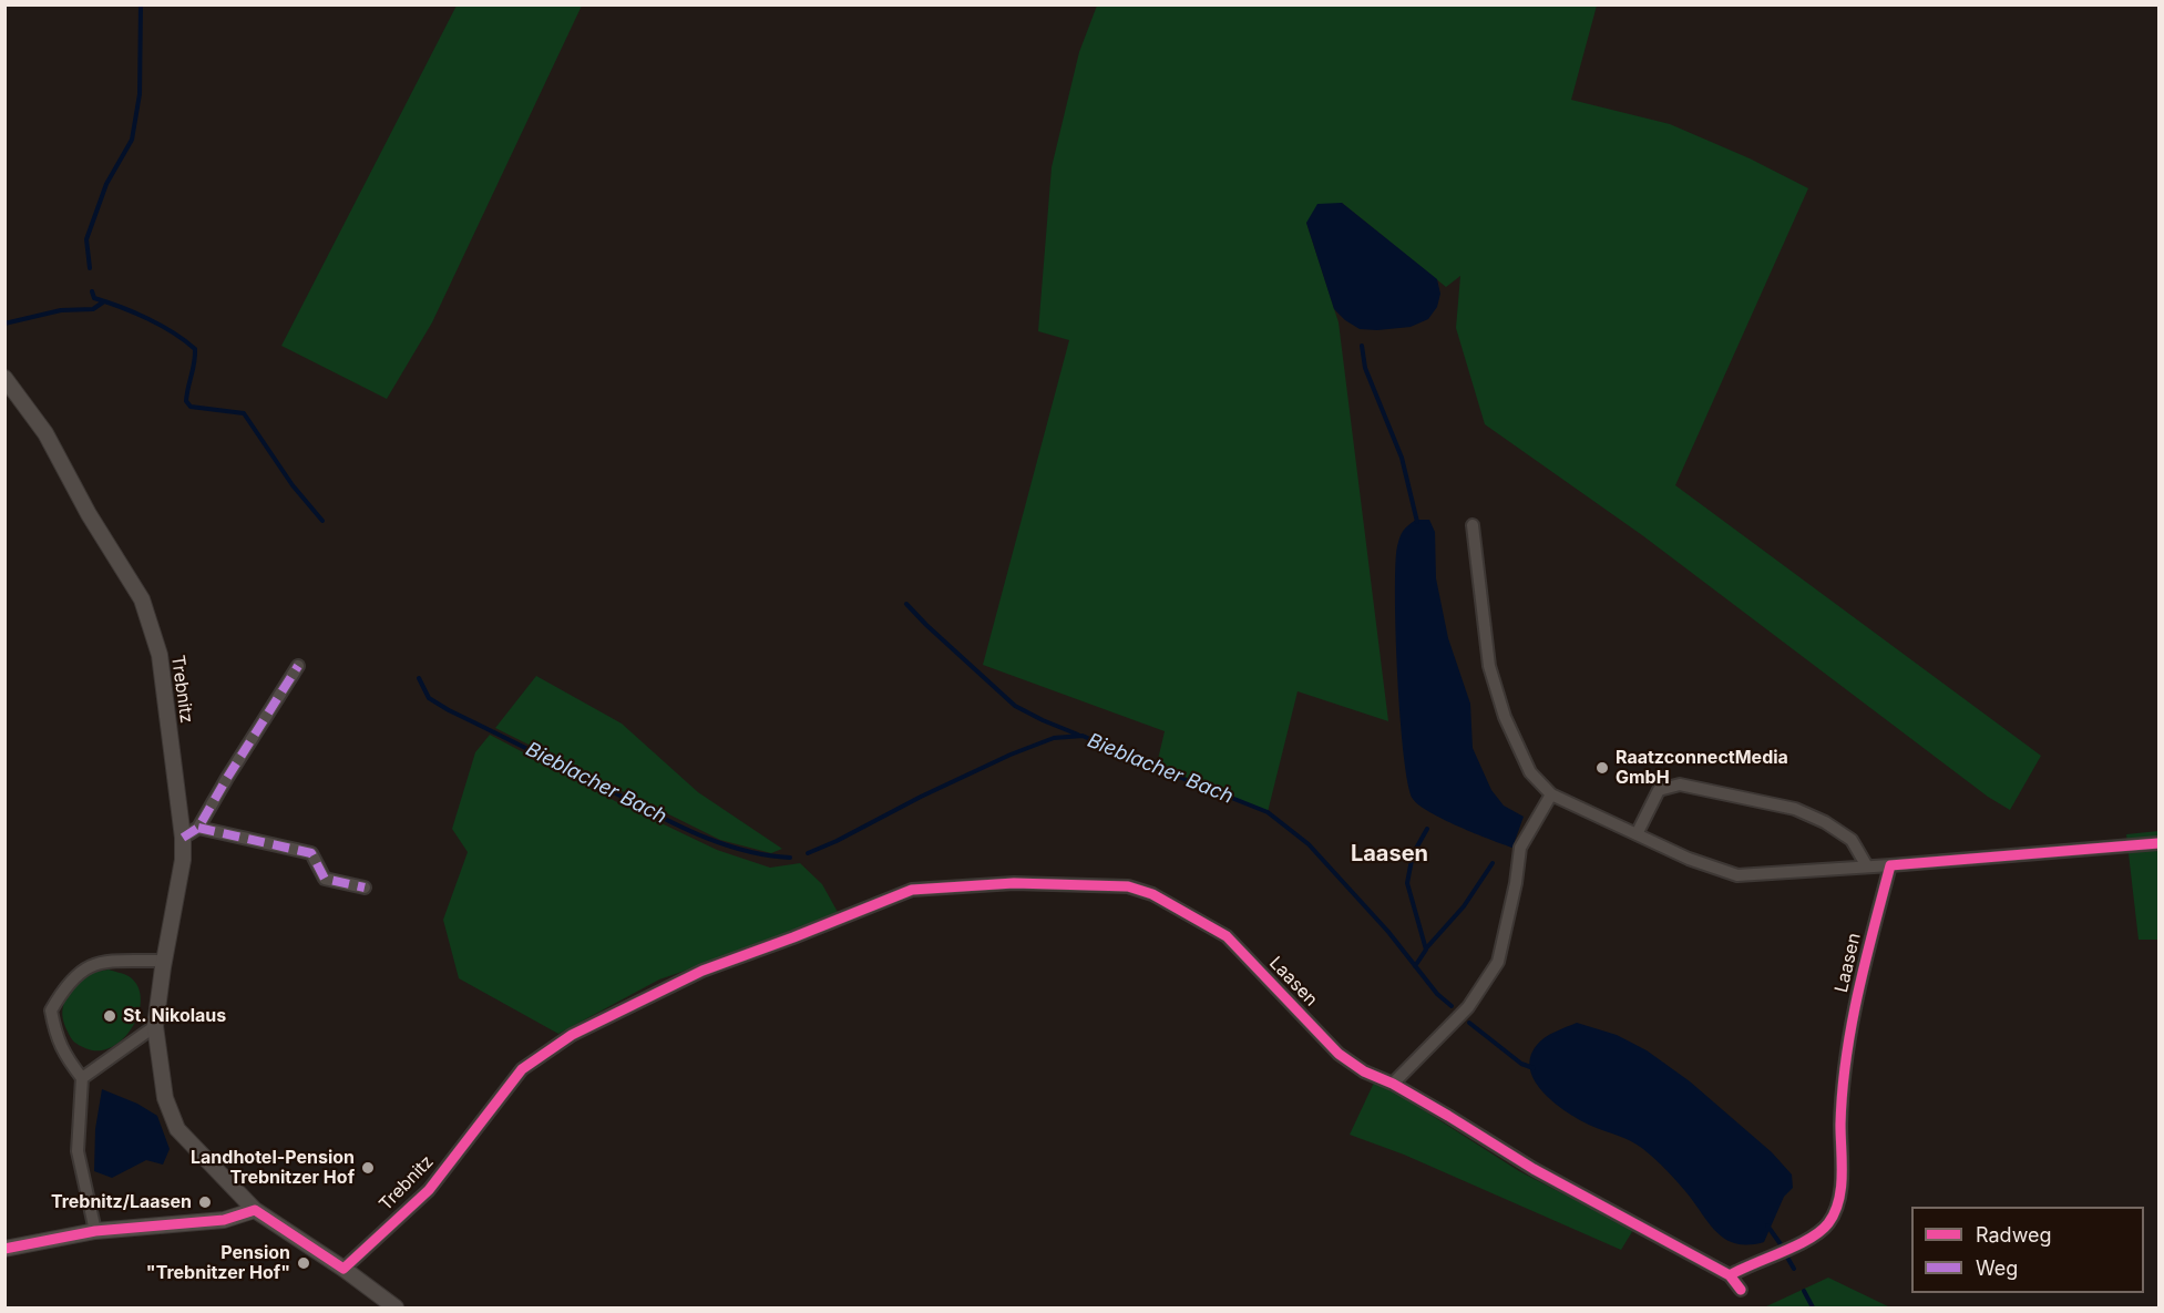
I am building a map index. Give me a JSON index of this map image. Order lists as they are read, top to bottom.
{
  "streets": {
    "street": ["Trebnitz", "Laasen"]
  },
  "crossings": [
    ["Trebnitz", "Laasen"]
  ],
  "districts": ["Laasen"],
  "water": ["Bieblacher Bach"],
  "places": [
    "RaatzconnectMedia GmbH",
    "St. Nikolaus",
    "Landhotel-Pension Trebnitzer Hof",
    "Trebnitz/Laasen",
    "Pension \"Trebnitzer Hof\""
  ],
  "legend": ["Radweg", "Weg"]
}
